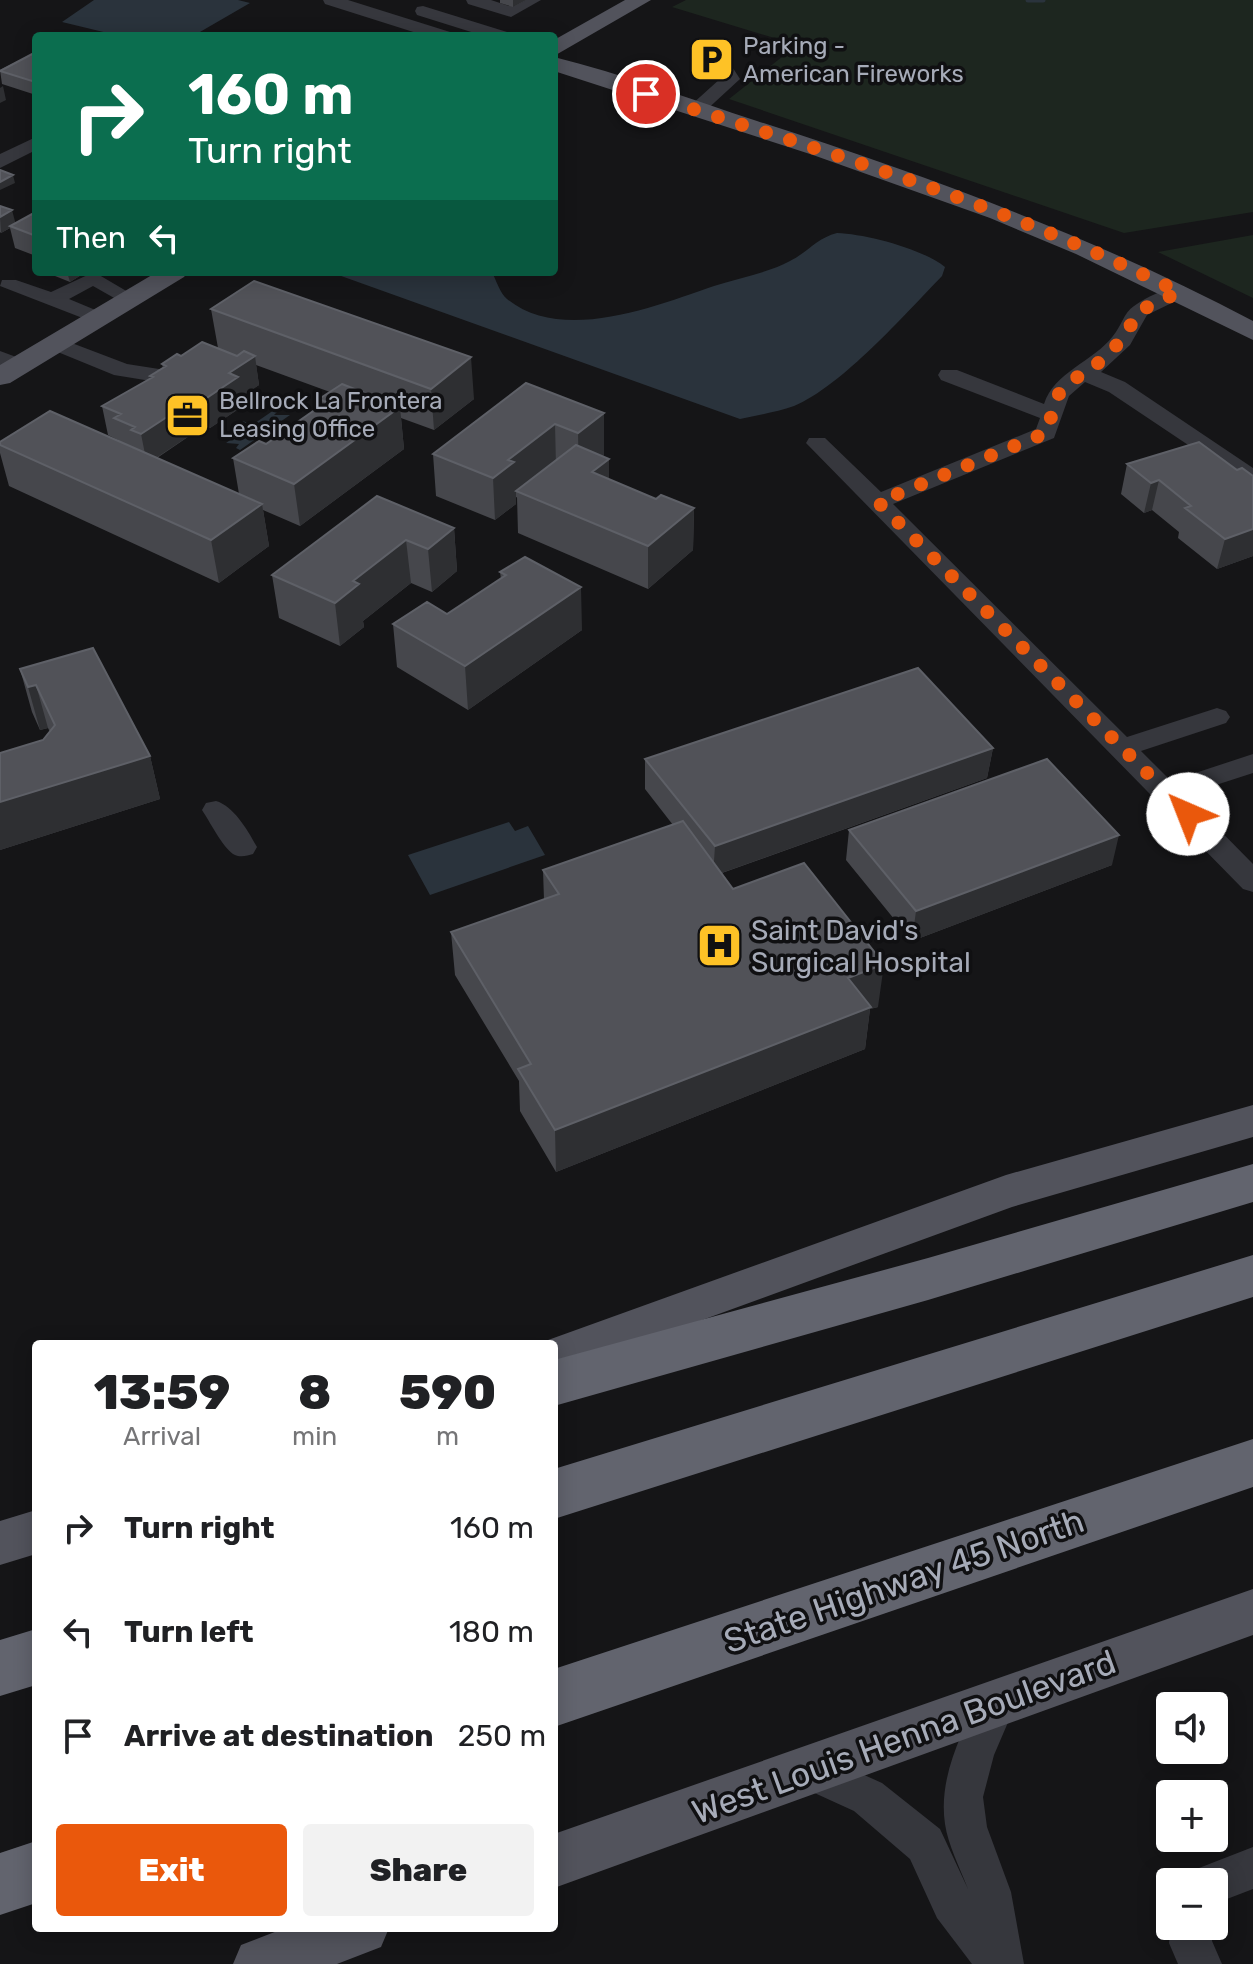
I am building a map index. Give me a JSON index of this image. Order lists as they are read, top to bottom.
{
  "streets": {
    "highway": ["State Highway 45 North"],
    "main road": ["West Louis Henna Boulevard"]
  },
  "places": {
    "parking": ["Parking - American Fireworks"],
    "office": ["Bellrock La Frontera Leasing Office"],
    "hospital": ["Saint David's Surgical Hospital"]
  },
  "page": {
    "turn": ["160 m", "Turn right"],
    "then": "Then",
    "eta": [
      "13:59",
      "Arrival",
      "8",
      "min",
      "590",
      "m"
    ],
    "list": [
      {
        "name": "Turn right",
        "value": "160 m"
      },
      {
        "name": "Turn left",
        "value": "180 m"
      },
      {
        "name": "Arrive at destination",
        "value": "250 m"
      }
    ],
    "map_buttons": ["+", "−"],
    "buttons": ["Exit", "Share"]
  }
}
